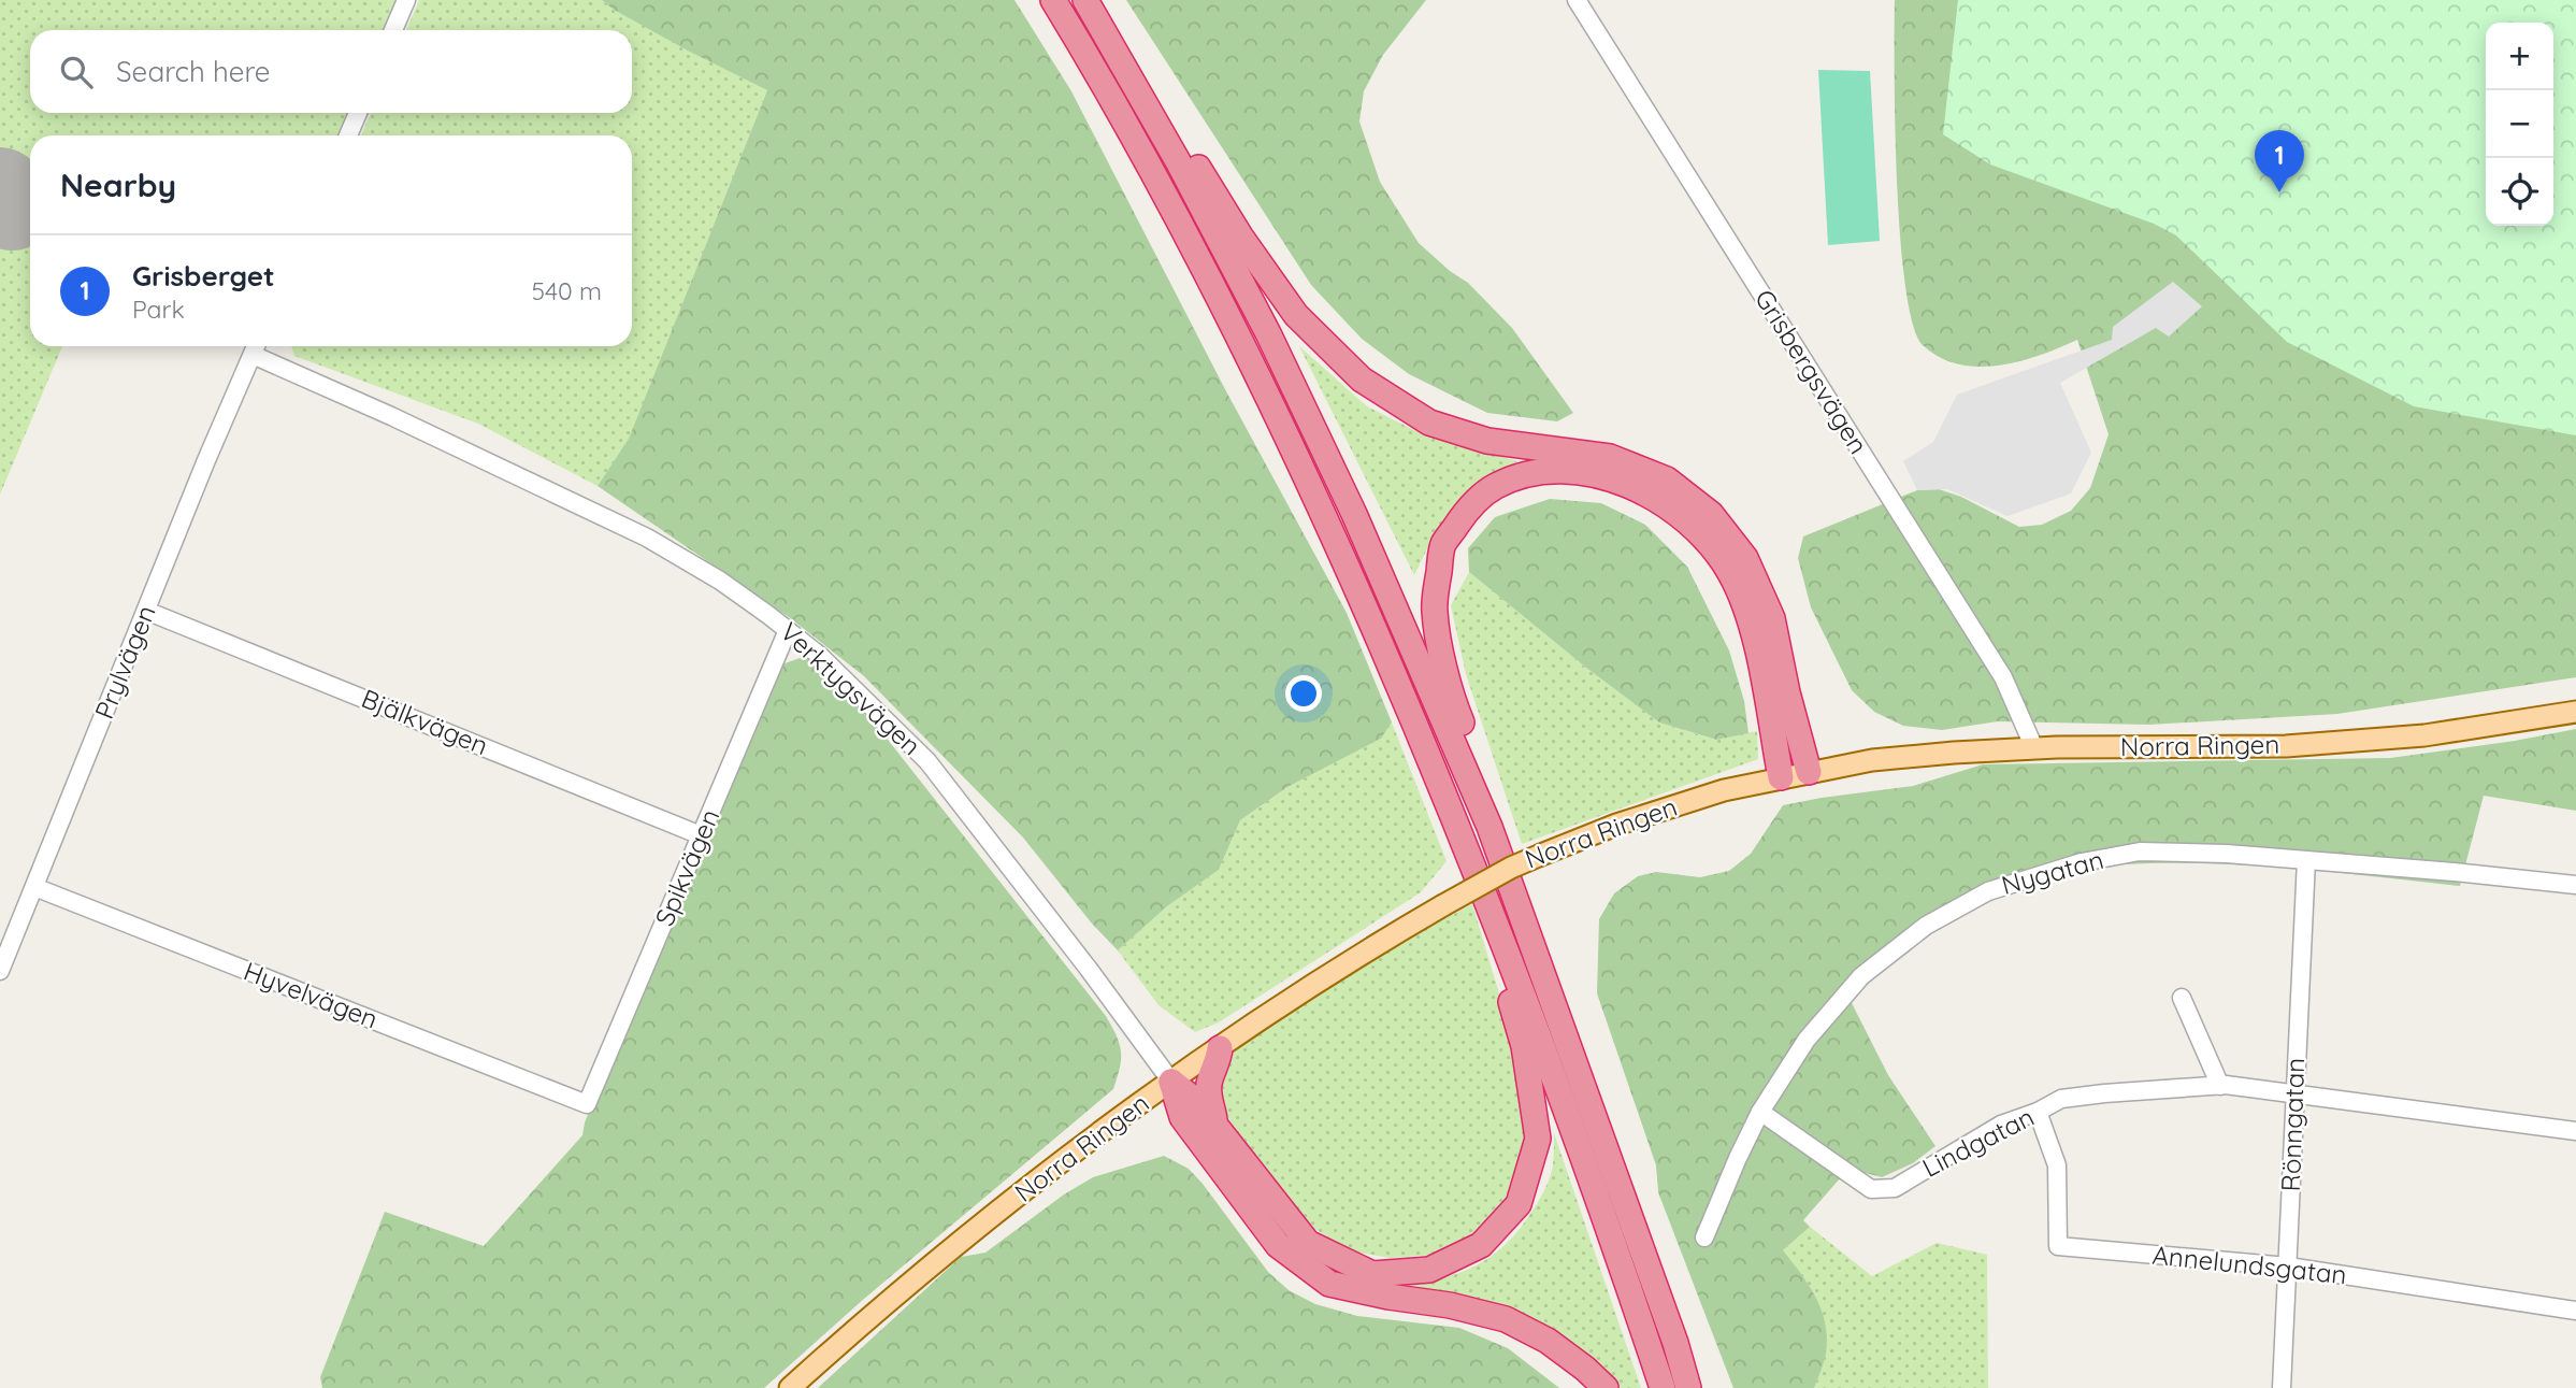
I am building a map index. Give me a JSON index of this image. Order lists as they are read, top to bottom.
{
  "streets": {
    "main road": ["Norra Ringen"],
    "street": [
      "Grisbergsvägen",
      "Prylvägen",
      "Verktygsvägen",
      "Bjälkvägen",
      "Spikvägen",
      "Nygatan",
      "Hyvelvägen",
      "Rönngatan",
      "Lindgatan",
      "Annelundsgatan"
    ]
  },
  "crossings": [
    ["Grisbergsvägen", "Norra Ringen"],
    ["Prylvägen", "Verktygsvägen"],
    ["Prylvägen", "Bjälkvägen"],
    ["Prylvägen", "Hyvelvägen"],
    ["Verktygsvägen", "Norra Ringen"],
    ["Verktygsvägen", "Spikvägen"],
    ["Bjälkvägen", "Spikvägen"],
    ["Spikvägen", "Hyvelvägen"],
    ["Nygatan", "Rönngatan"],
    ["Nygatan", "Lindgatan"],
    ["Rönngatan", "Lindgatan"],
    ["Rönngatan", "Annelundsgatan"],
    ["Lindgatan", "Annelundsgatan"]
  ],
  "page": {
    "map_buttons": ["+", "−"],
    "search": "Search here",
    "pins": "1",
    "heading": "Nearby",
    "list": [
      {
        "mark": "1",
        "name": "Grisberget",
        "note": "Park",
        "value": "540 m"
      }
    ]
  }
}
